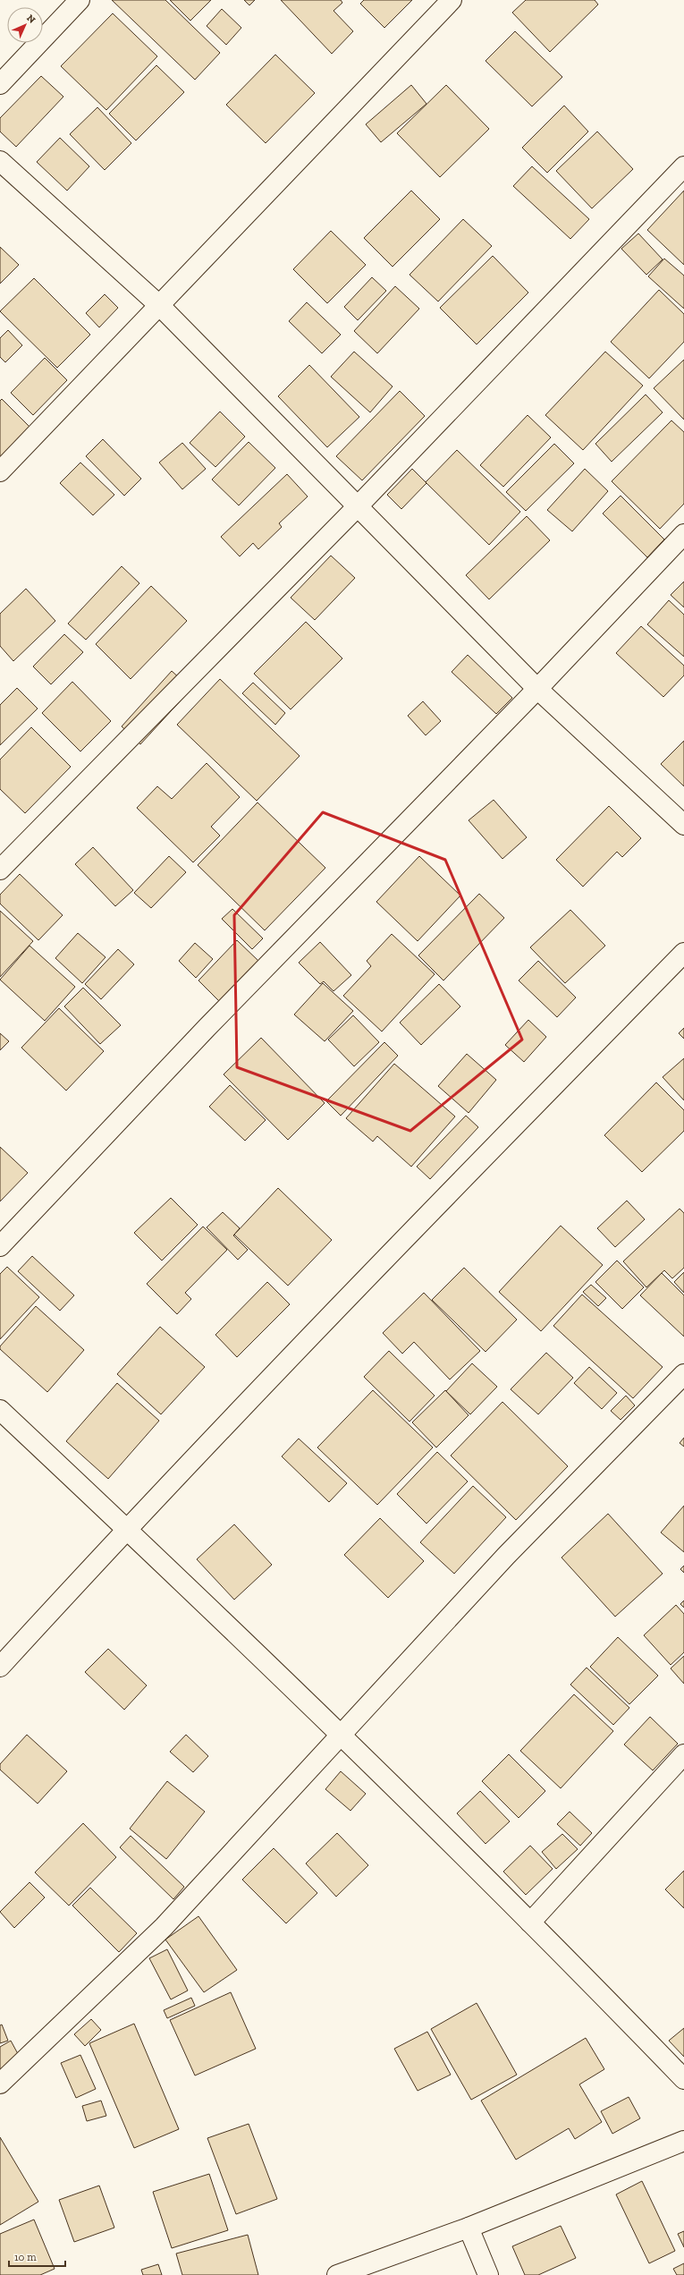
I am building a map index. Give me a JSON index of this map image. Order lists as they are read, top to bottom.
{
  "scale_bar": "10 m",
  "north": "top right"
}
